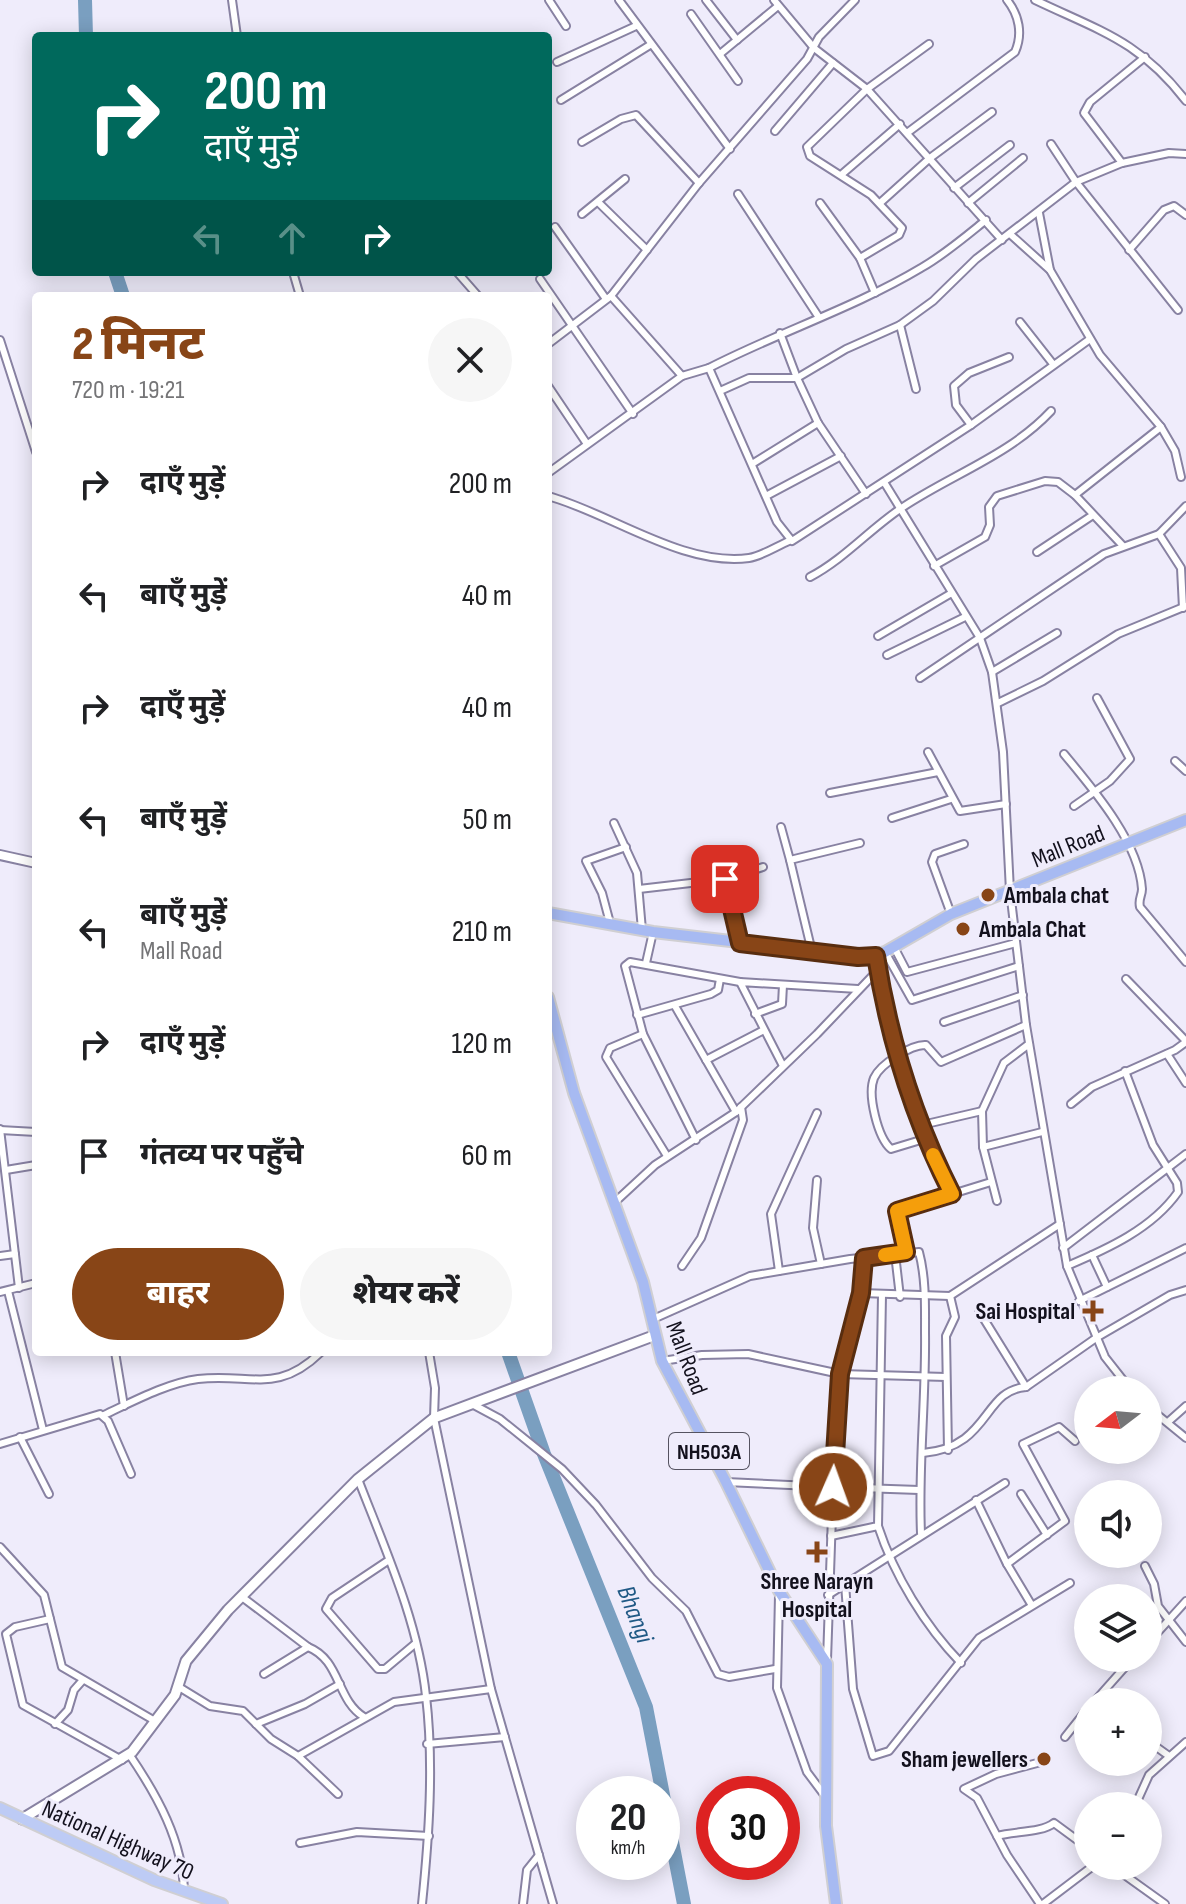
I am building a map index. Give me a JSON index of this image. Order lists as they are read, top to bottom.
{
  "streets": {
    "highway": ["Mall Road", "NH503A"],
    "main road": ["National Highway 70"]
  },
  "water": ["Bhangi"],
  "places": {
    "other": ["Ambala chat", "Ambala Chat", "Sham jewellers"],
    "health": ["Sai Hospital", "Shree Narayn Hospital"]
  },
  "north": "left",
  "page": {
    "turn": ["200 m", "दाएँ मुड़ें"],
    "heading": ["2 मिनट", "720 m · 19:21"],
    "list": [
      {
        "name": "दाएँ मुड़ें",
        "value": "200 m"
      },
      {
        "name": "बाएँ मुड़ें",
        "value": "40 m"
      },
      {
        "name": "दाएँ मुड़ें",
        "value": "40 m"
      },
      {
        "name": "बाएँ मुड़ें",
        "value": "50 m"
      },
      {
        "name": "बाएँ मुड़ें",
        "note": "Mall Road",
        "value": "210 m"
      },
      {
        "name": "दाएँ मुड़ें",
        "value": "120 m"
      },
      {
        "name": "गंतव्य पर पहुँचे",
        "value": "60 m"
      }
    ],
    "buttons": ["बाहर", "शेयर करें"],
    "map_buttons": ["+", "−"],
    "speed": "20 km/h",
    "limit": "30"
  }
}
